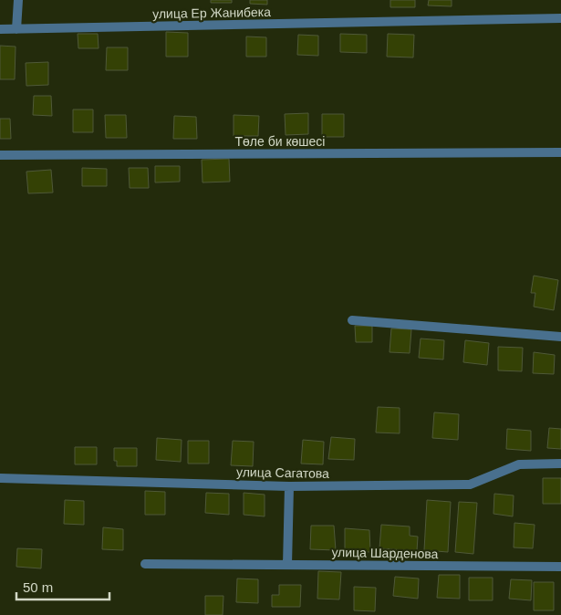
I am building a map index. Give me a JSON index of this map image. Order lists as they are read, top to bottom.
{
  "streets": {
    "street": [
      "улица Ер Жанибека",
      "Төле би көшесі",
      "улица Сагатова",
      "улица Шарденова"
    ]
  },
  "scale_bar": "50 m"
}
